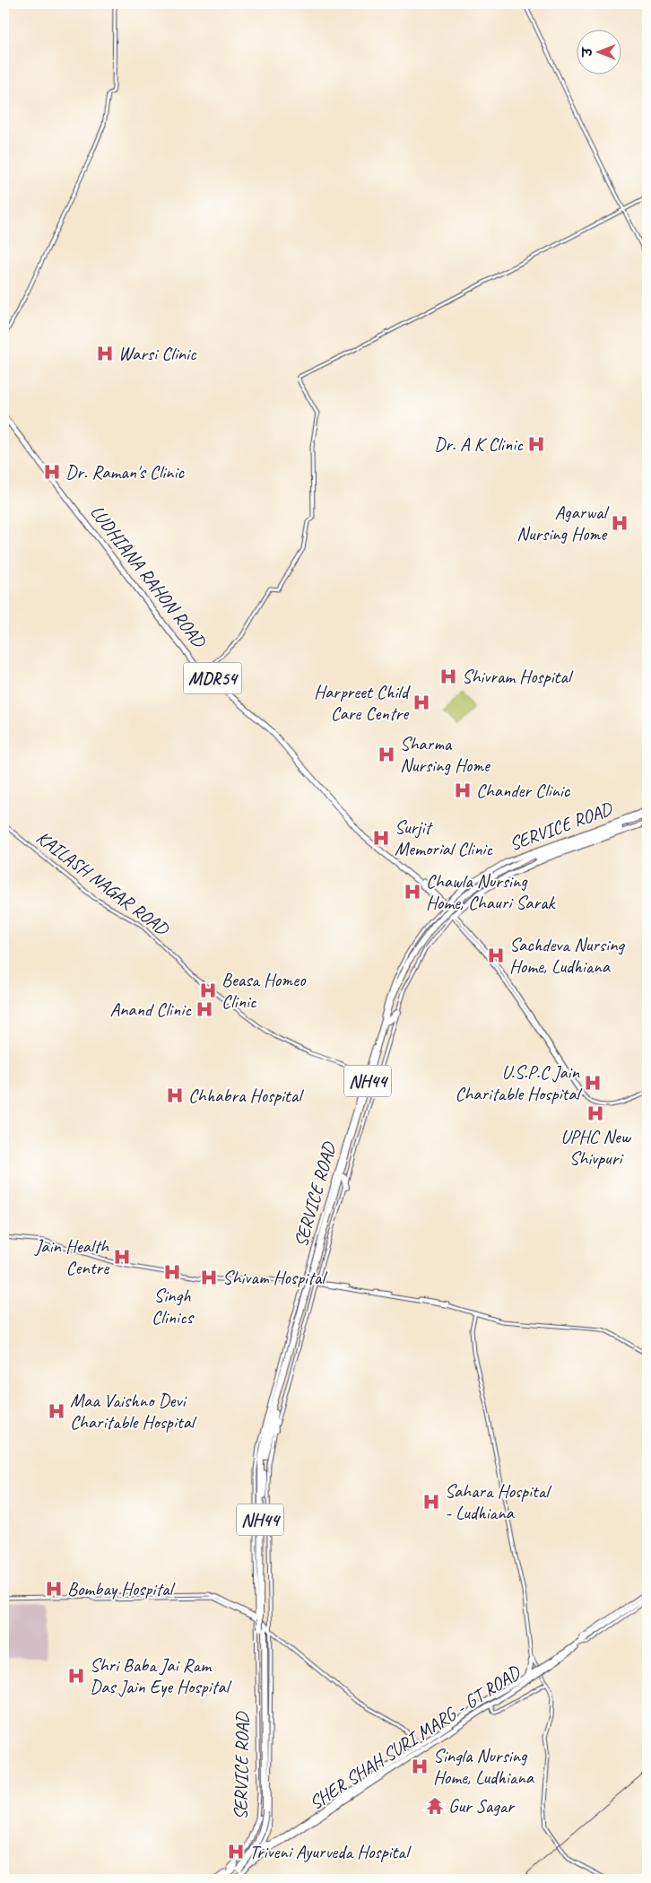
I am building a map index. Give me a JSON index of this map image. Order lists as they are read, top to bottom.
{
  "streets": {
    "highway": ["NH44"],
    "main road": [
      "LUDHIANA RAHON ROAD",
      "MDR54",
      "SERVICE ROAD",
      "SHER SHAH SURI MARG - GT ROAD"
    ],
    "street": ["KAILASH NAGAR ROAD"]
  },
  "crossings": [
    ["LUDHIANA RAHON ROAD", "SERVICE ROAD"],
    ["SERVICE ROAD", "KAILASH NAGAR ROAD"],
    ["SERVICE ROAD", "NH44"],
    ["SERVICE ROAD", "SHER SHAH SURI MARG - GT ROAD"]
  ],
  "places": {
    "hospital": [
      "Warsi Clinic",
      "Dr. A K Clinic",
      "Dr. Raman's Clinic",
      "Agarwal Nursing Home",
      "Shivram Hospital",
      "Harpreet Child Care Centre",
      "Sharma Nursing Home",
      "Chander Clinic",
      "Surjit Memorial Clinic",
      "Chawla Nursing Home, Chauri Sarak",
      "Sachdeva Nursing Home, Ludhiana",
      "Beasa Homeo Clinic",
      "Anand Clinic",
      "U.S.P.C Jain Charitable Hospital",
      "Chhabra Hospital",
      "UPHC New Shivpuri",
      "Jain Health Centre",
      "Singh Clinics",
      "Shivam Hospital",
      "Maa Vaishno Devi Charitable Hospital",
      "Sahara Hospital - Ludhiana",
      "Bombay Hospital",
      "Shri Baba Jai Ram Das Jain Eye Hospital",
      "Singla Nursing Home, Ludhiana",
      "Triveni Ayurveda Hospital"
    ],
    "temple": ["Gur Sagar"]
  },
  "north": "left"
}
